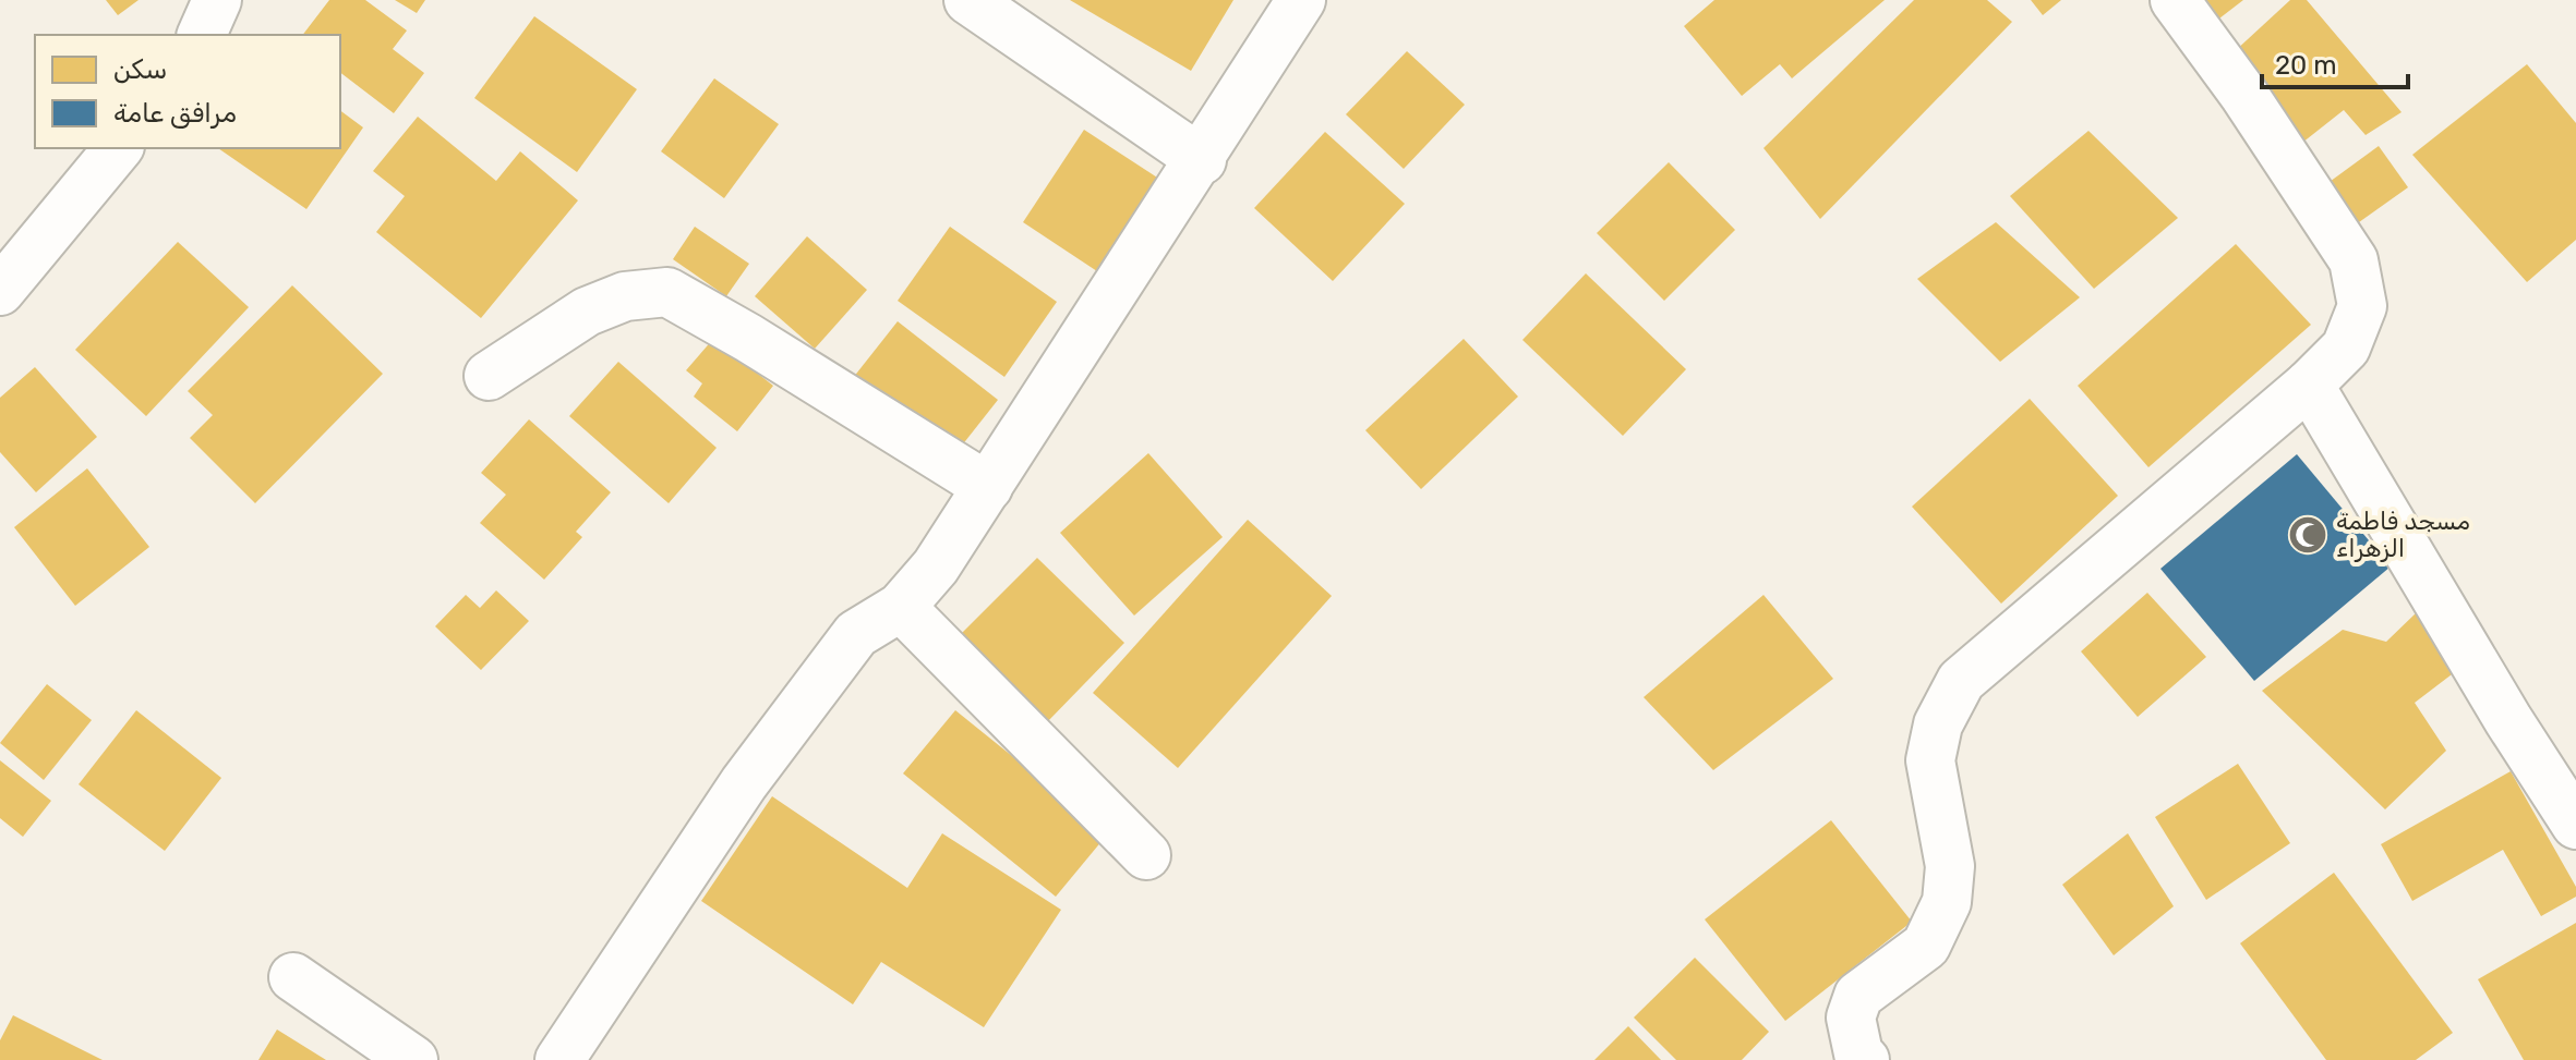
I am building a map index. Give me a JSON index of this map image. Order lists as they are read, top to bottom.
{
  "places": {
    "mosque": ["مسجد فاطمة الزهراء"]
  },
  "legend": ["سكن", "مرافق عامة"],
  "scale_bar": "20 m"
}
